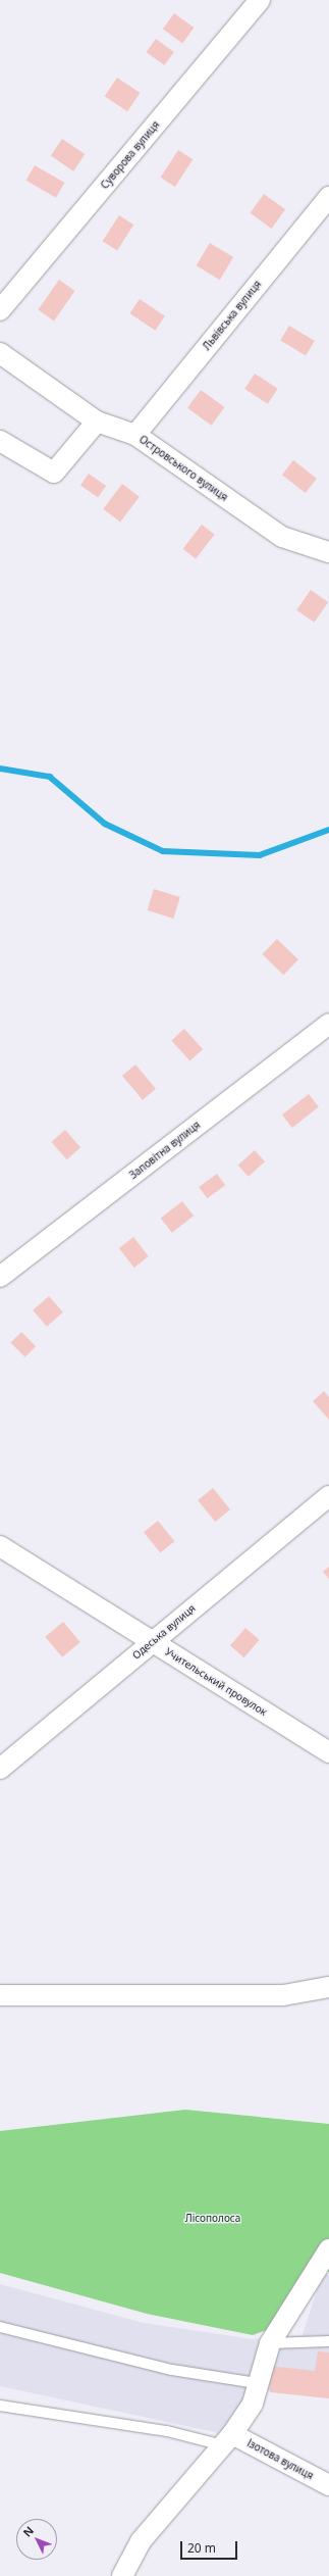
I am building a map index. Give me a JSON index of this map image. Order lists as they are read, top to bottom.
{
  "streets": {
    "street": [
      "Суворова вулиця",
      "Львівська вулиця",
      "Островського вулиця",
      "Заповітна вулиця",
      "Одеська вулиця",
      "Учительський провулок",
      "Ізотова вулиця"
    ]
  },
  "crossings": [
    ["Львівська вулиця", "Островського вулиця"],
    ["Одеська вулиця", "Учительський провулок"]
  ],
  "parks": ["Лісополоса"],
  "scale_bar": "20 m",
  "north": "top left"
}
